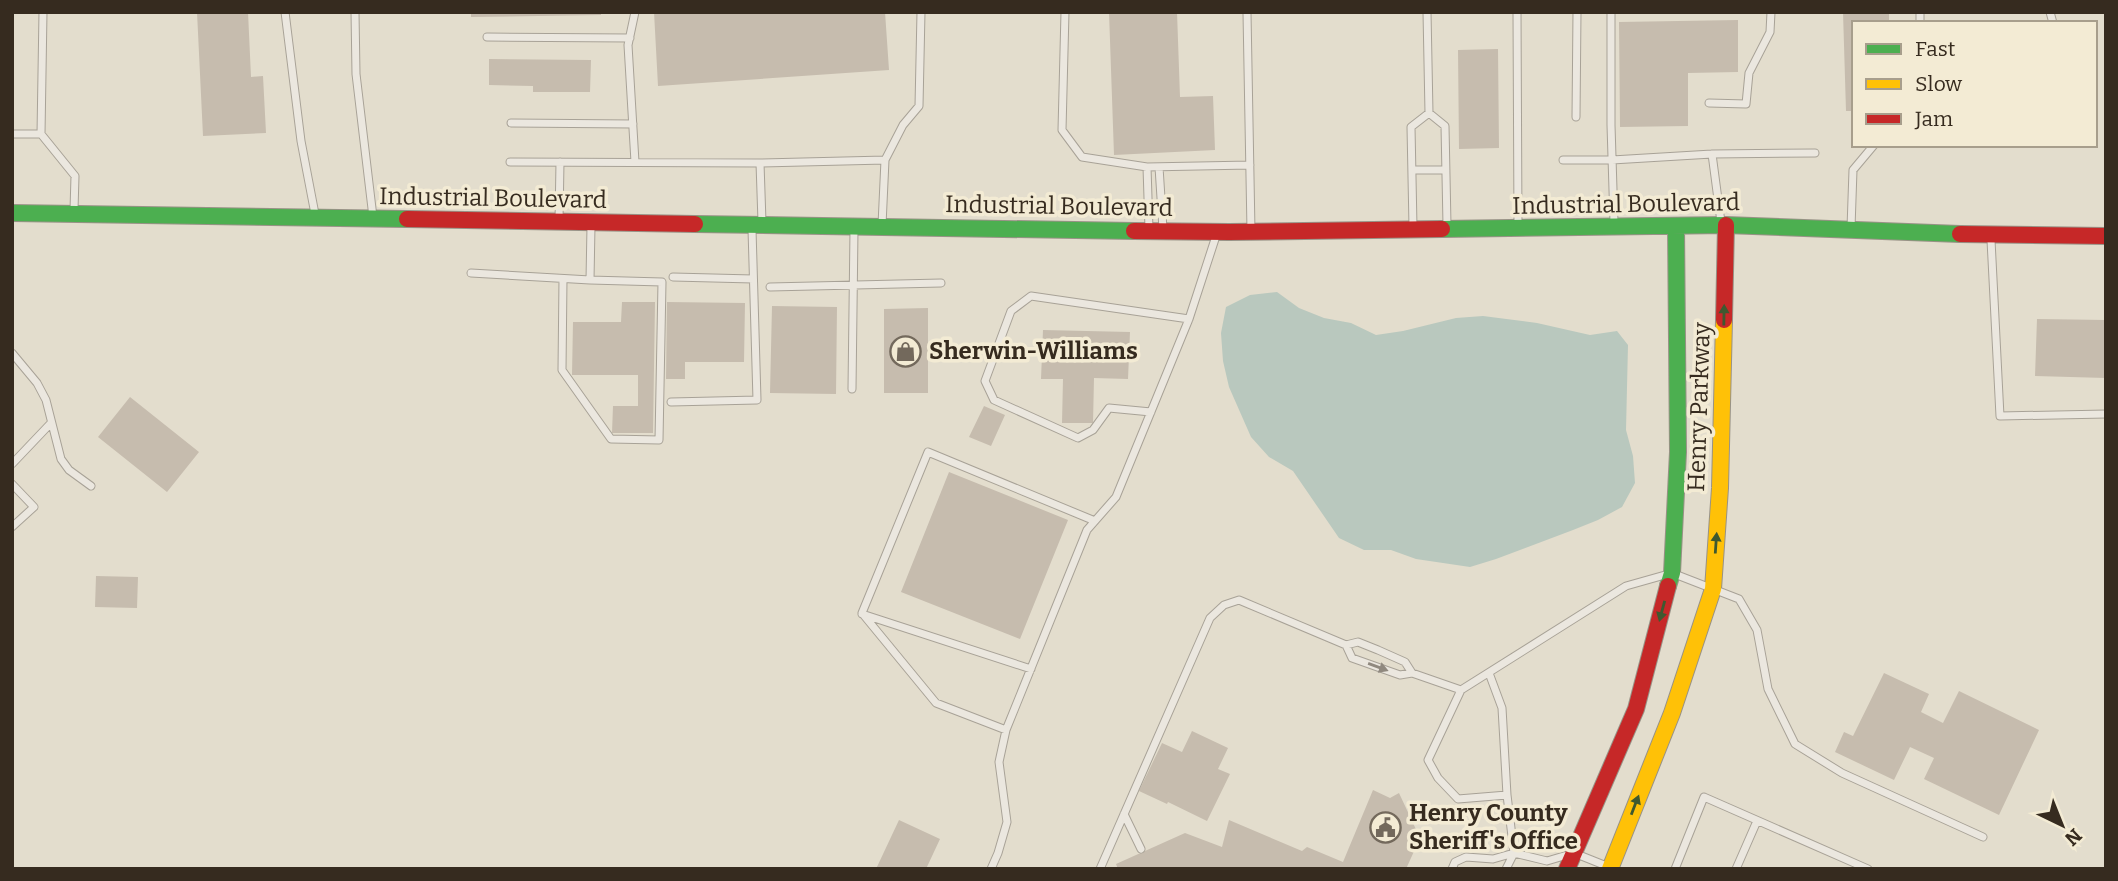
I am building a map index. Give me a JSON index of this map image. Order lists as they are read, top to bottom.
{
  "streets": {
    "street": ["Industrial Boulevard", "Henry Parkway"]
  },
  "crossings": [
    ["Industrial Boulevard", "Henry Parkway"]
  ],
  "places": {
    "shop": ["Sherwin-Williams"],
    "public building": ["Henry County Sheriff's Office"]
  },
  "legend": ["Fast", "Slow", "Jam"],
  "north": "bottom right"
}
